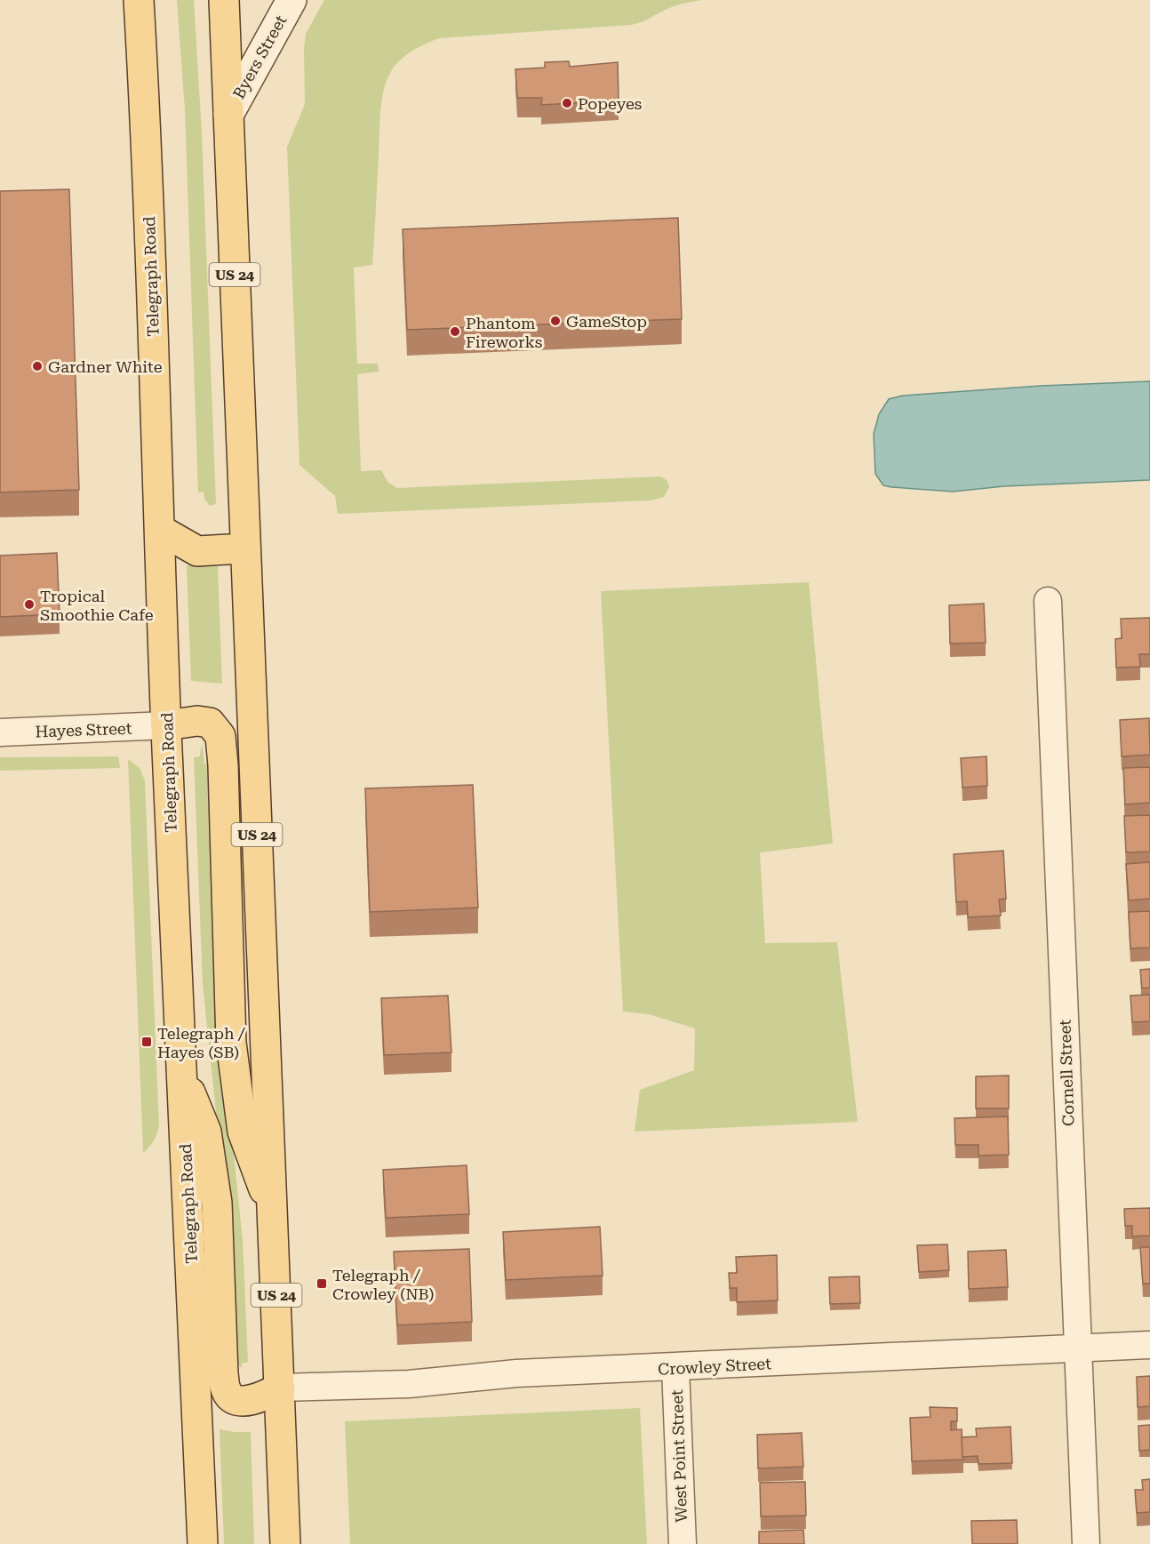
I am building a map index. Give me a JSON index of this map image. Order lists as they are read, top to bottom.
{
  "streets": {
    "main road": ["US 24", "Telegraph Road"],
    "street": [
      "Byers Street",
      "Hayes Street",
      "Cornell Street",
      "Crowley Street",
      "West Point Street"
    ]
  },
  "crossings": [
    ["Byers Street", "US 24"],
    ["US 24", "Crowley Street"],
    ["Telegraph Road", "Hayes Street"],
    ["Cornell Street", "Crowley Street"],
    ["Crowley Street", "West Point Street"]
  ],
  "places": {
    "other": [
      "Popeyes",
      "GameStop",
      "Phantom Fireworks",
      "Gardner White",
      "Tropical Smoothie Cafe"
    ],
    "transit": ["Telegraph / Hayes (SB)", "Telegraph / Crowley (NB)"]
  }
}
